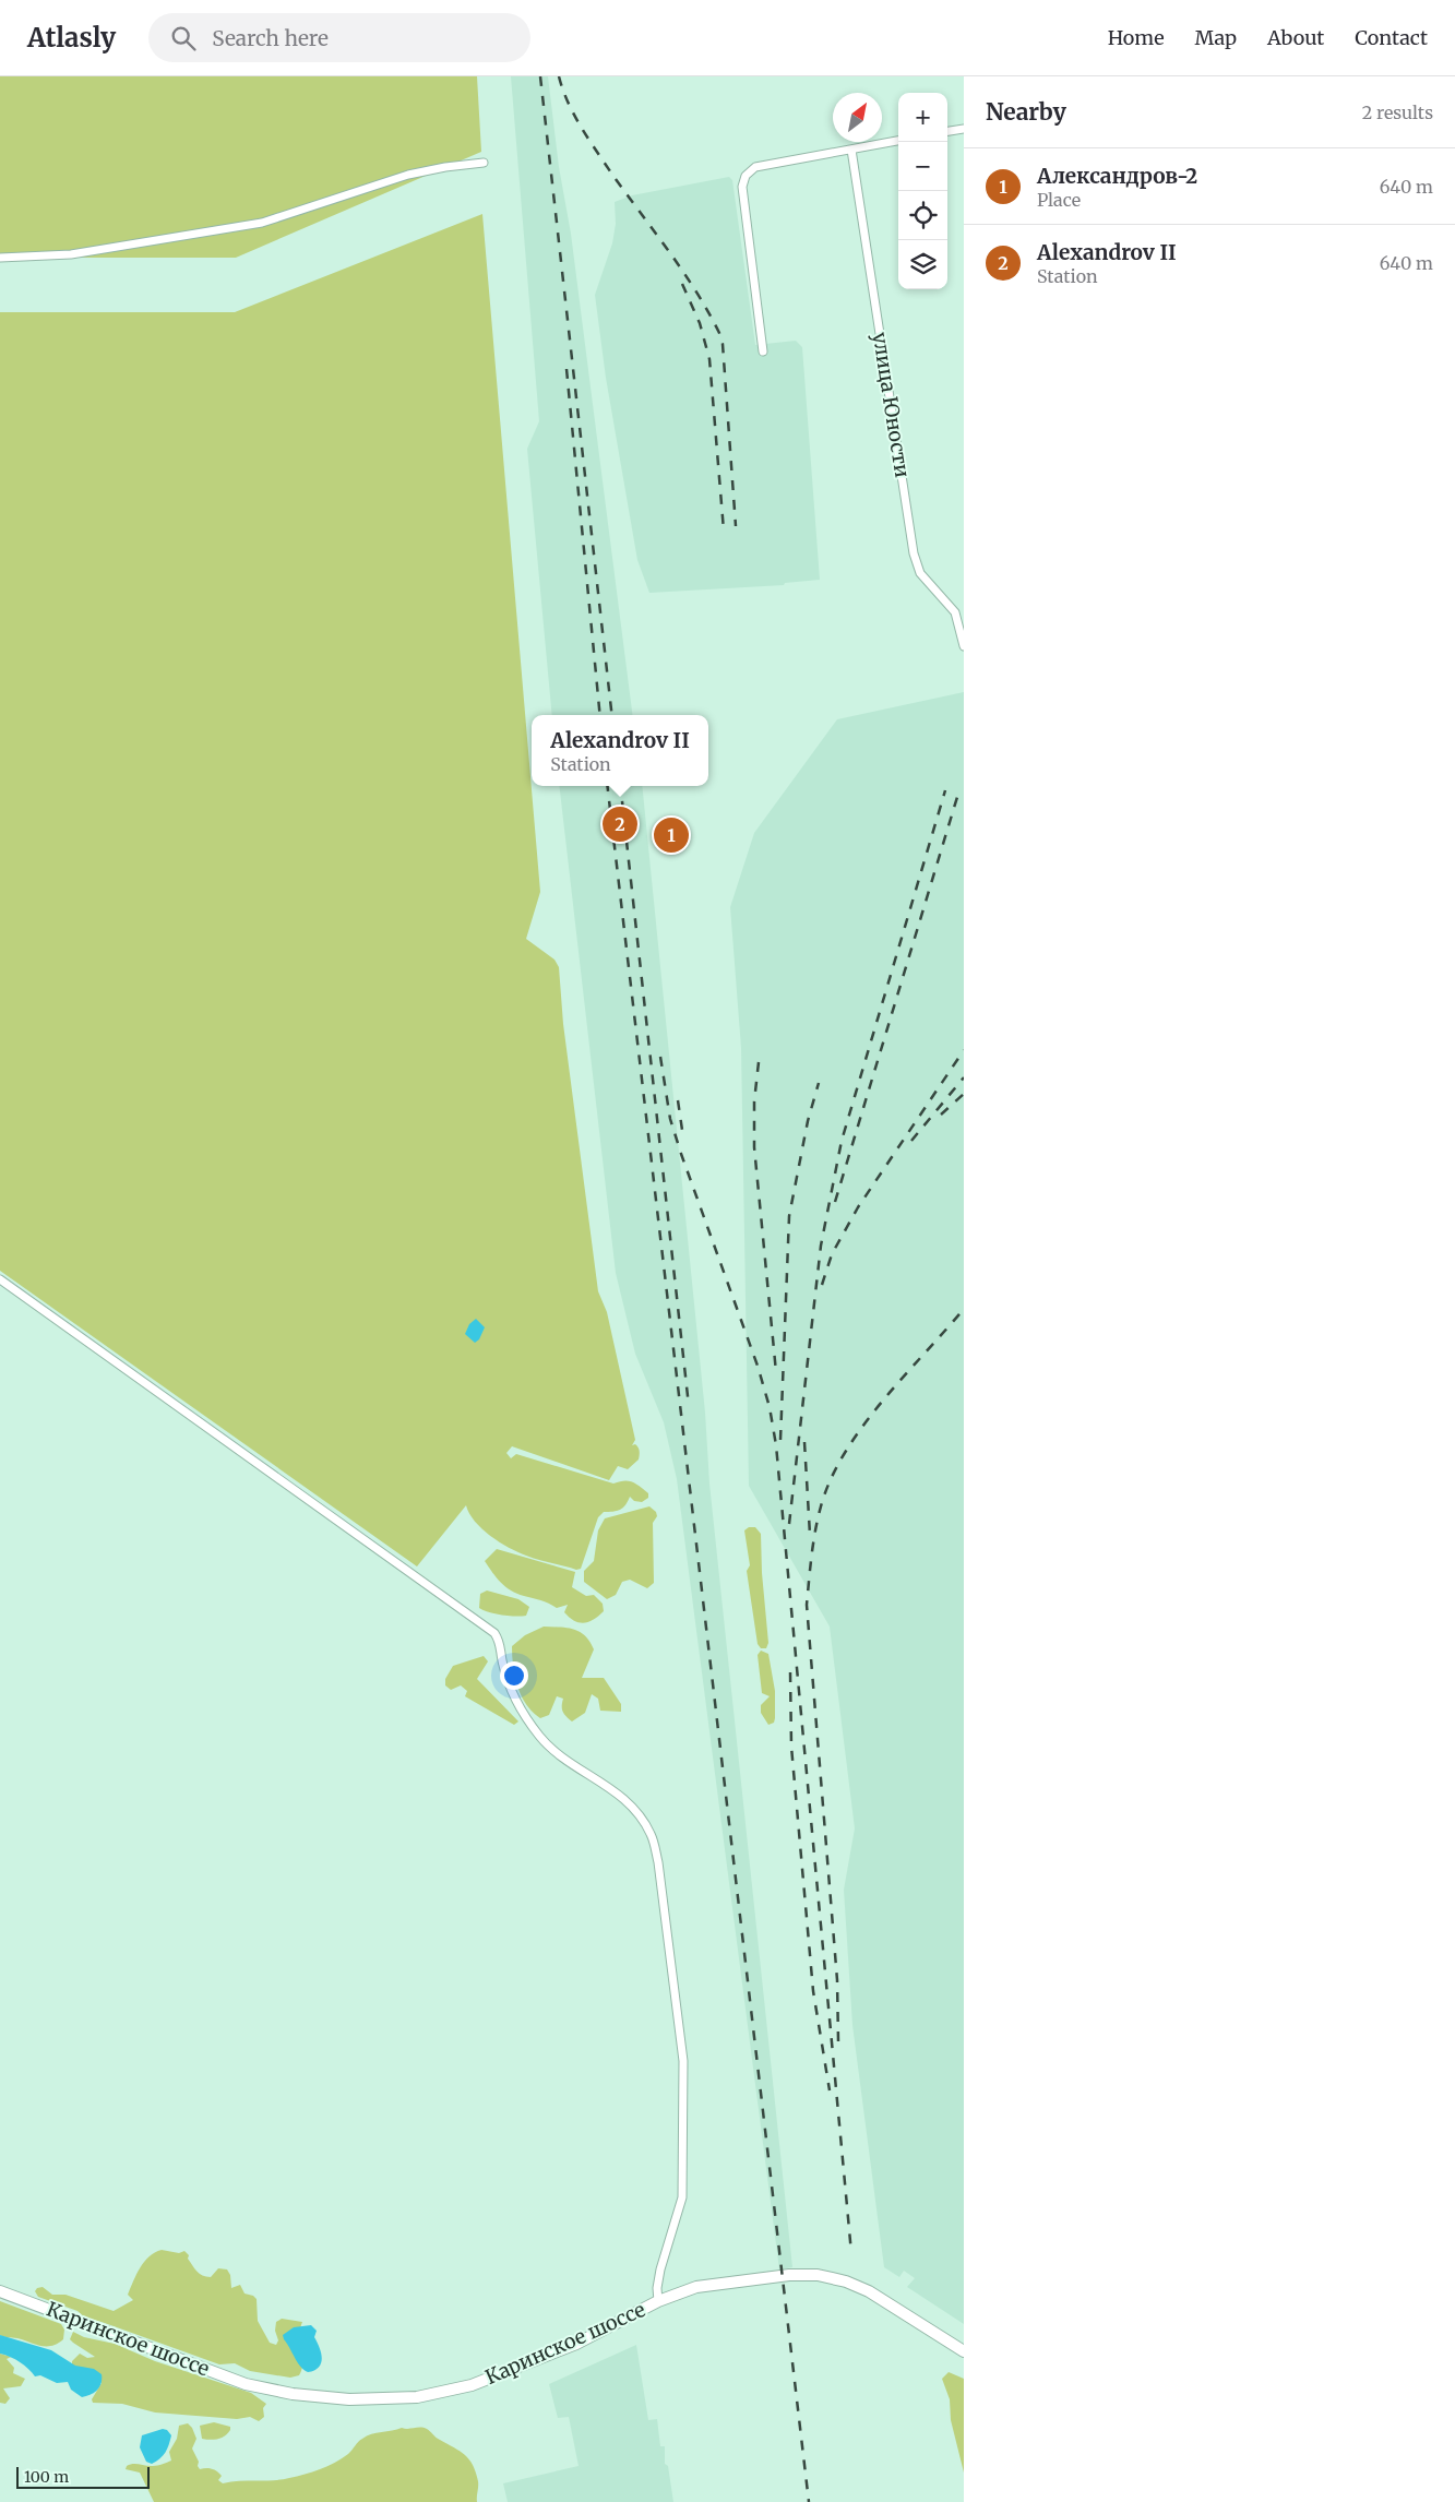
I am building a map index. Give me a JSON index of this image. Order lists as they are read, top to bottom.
{
  "streets": {
    "street": ["улица Юности", "Каринское шоссе"]
  },
  "scale_bar": "100 m",
  "north": "top right",
  "page": {
    "header": "Atlasly",
    "search": "Search here",
    "nav": [
      "Home",
      "Map",
      "About",
      "Contact"
    ],
    "heading": ["Nearby", "2 results"],
    "map_buttons": ["+", "−"],
    "list": [
      {
        "mark": "1",
        "name": "Александров-2",
        "note": "Place",
        "value": "640 m"
      },
      {
        "mark": "2",
        "name": "Alexandrov II",
        "note": "Station",
        "value": "640 m"
      }
    ],
    "popup": ["Alexandrov II", "Station"],
    "pins": ["2", "1"],
    "scale": "100 m"
  }
}
